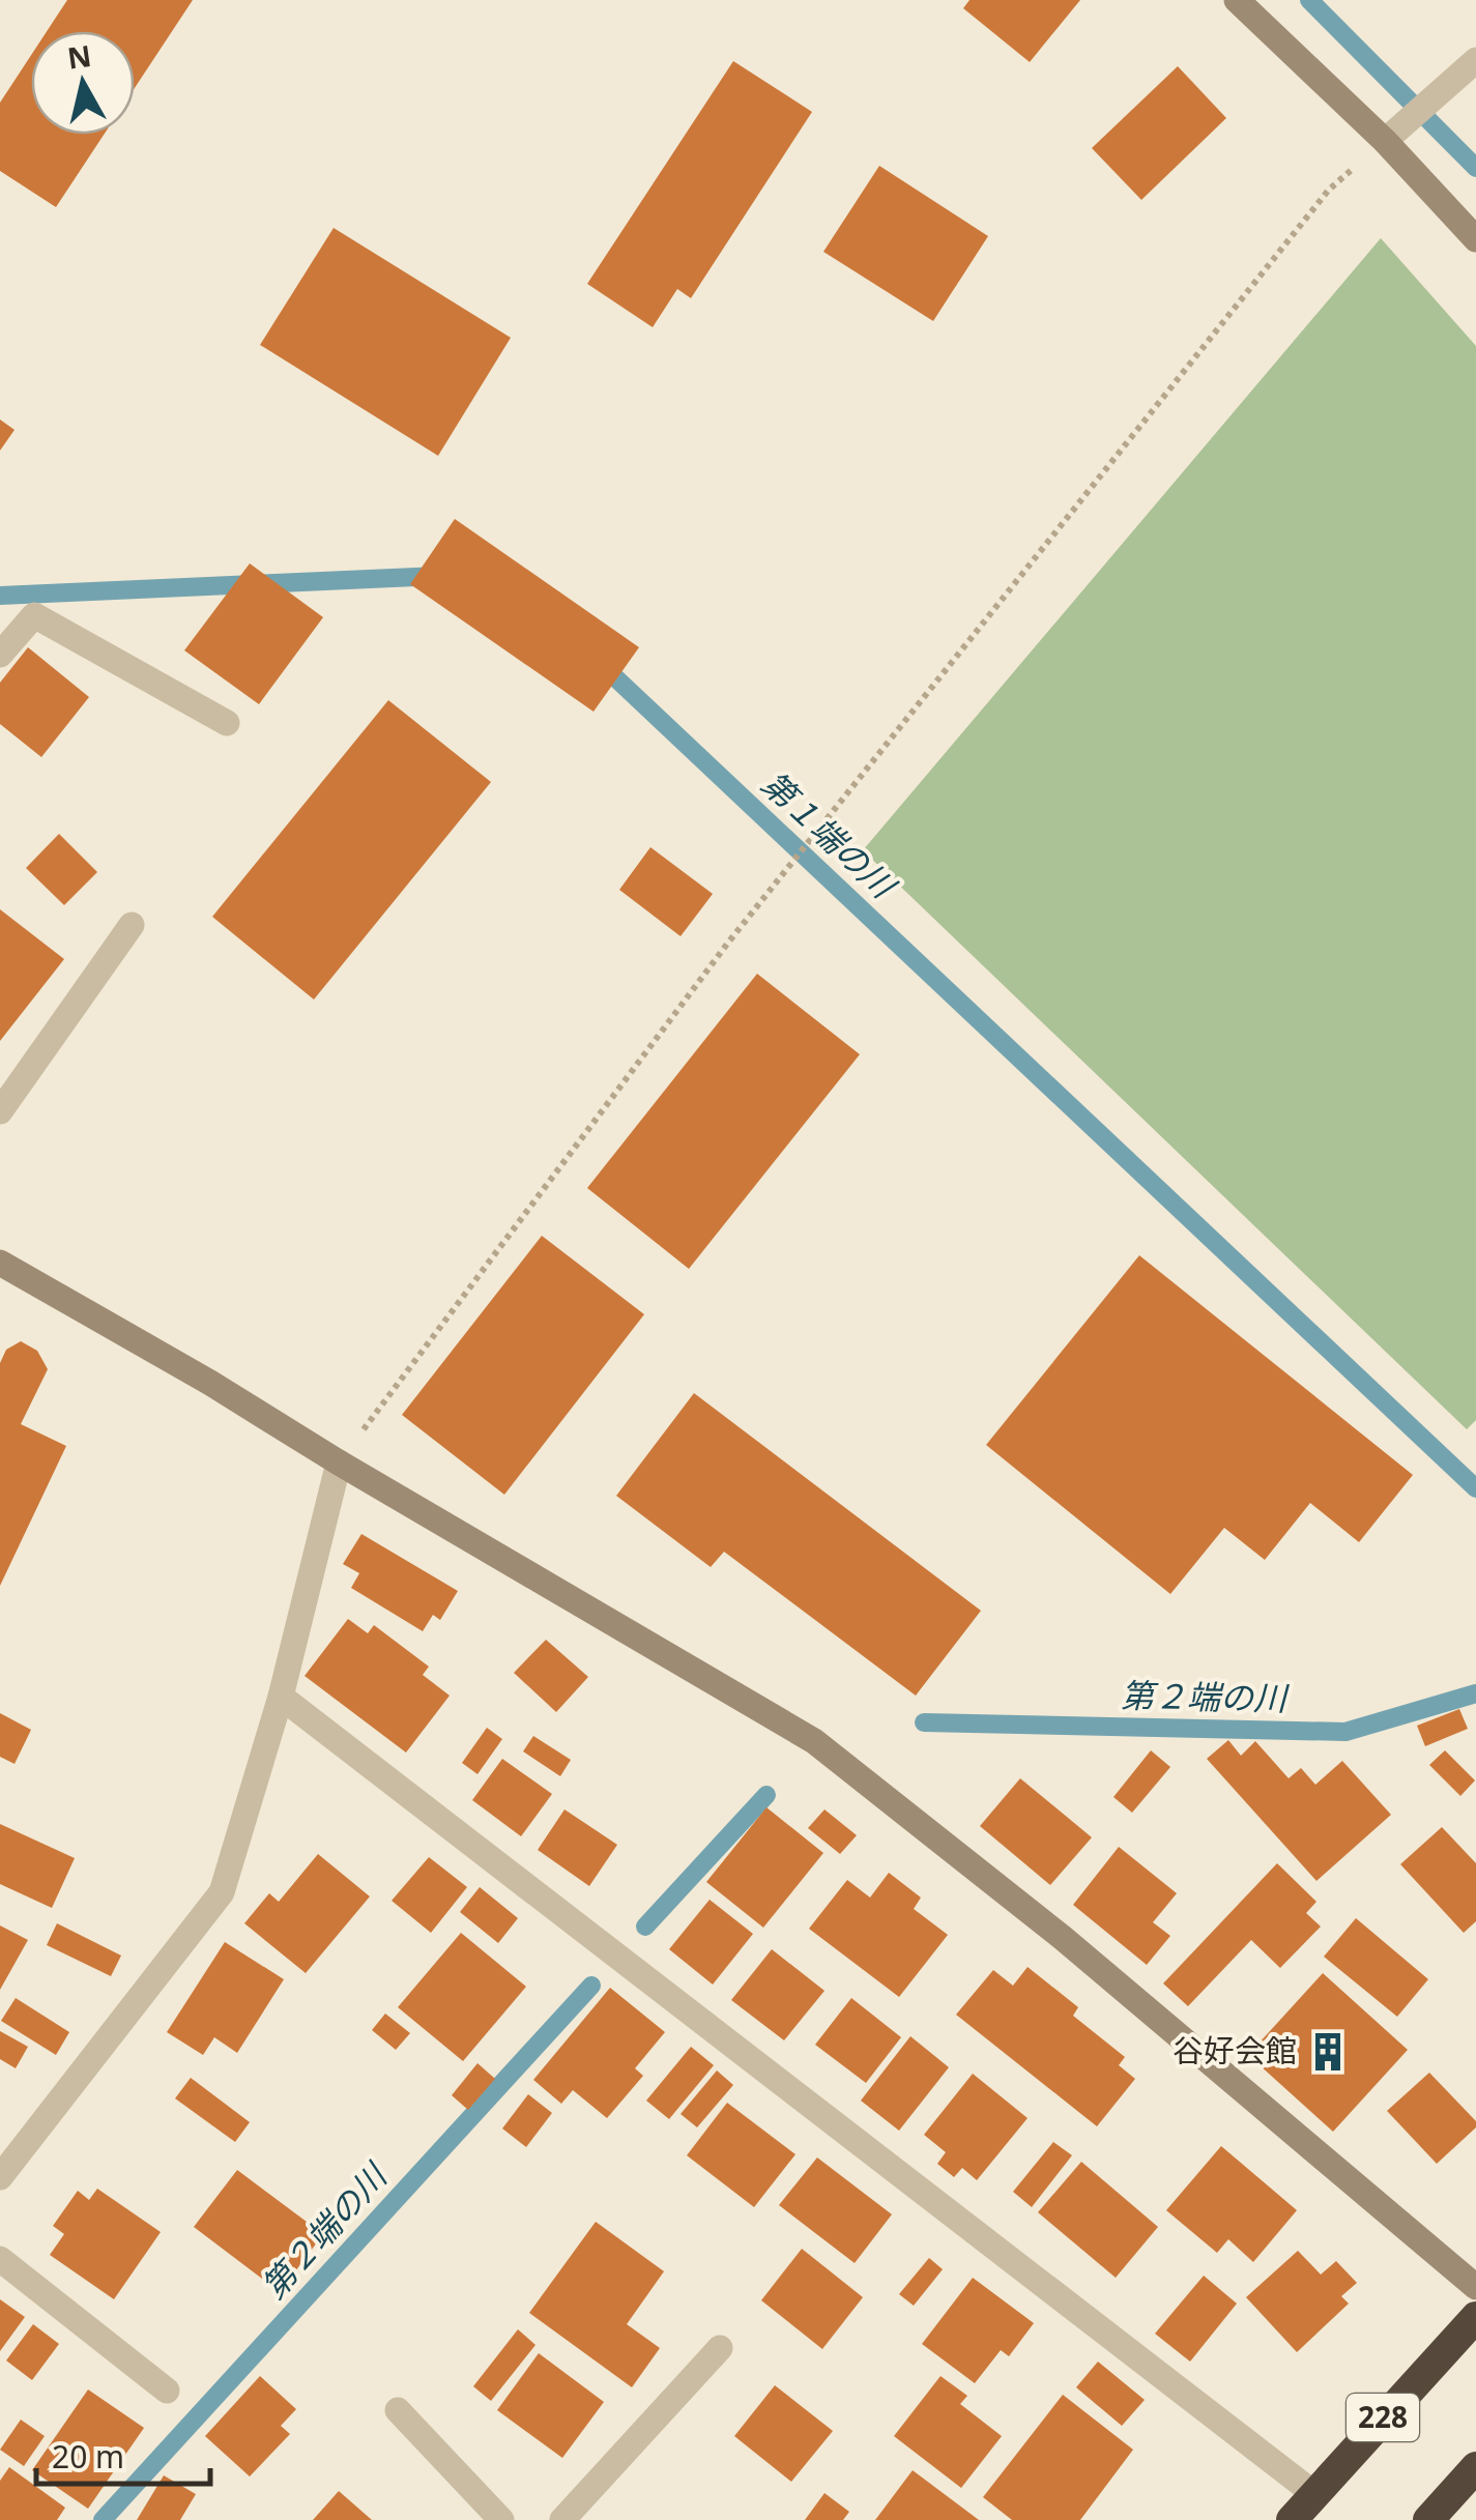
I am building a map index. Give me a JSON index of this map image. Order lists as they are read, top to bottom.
{
  "streets": {
    "highway": ["228"]
  },
  "water": ["第１端の川", "第２端の川"],
  "places": {
    "building": ["谷好会館"]
  },
  "scale_bar": "20 m",
  "north": "top"
}
